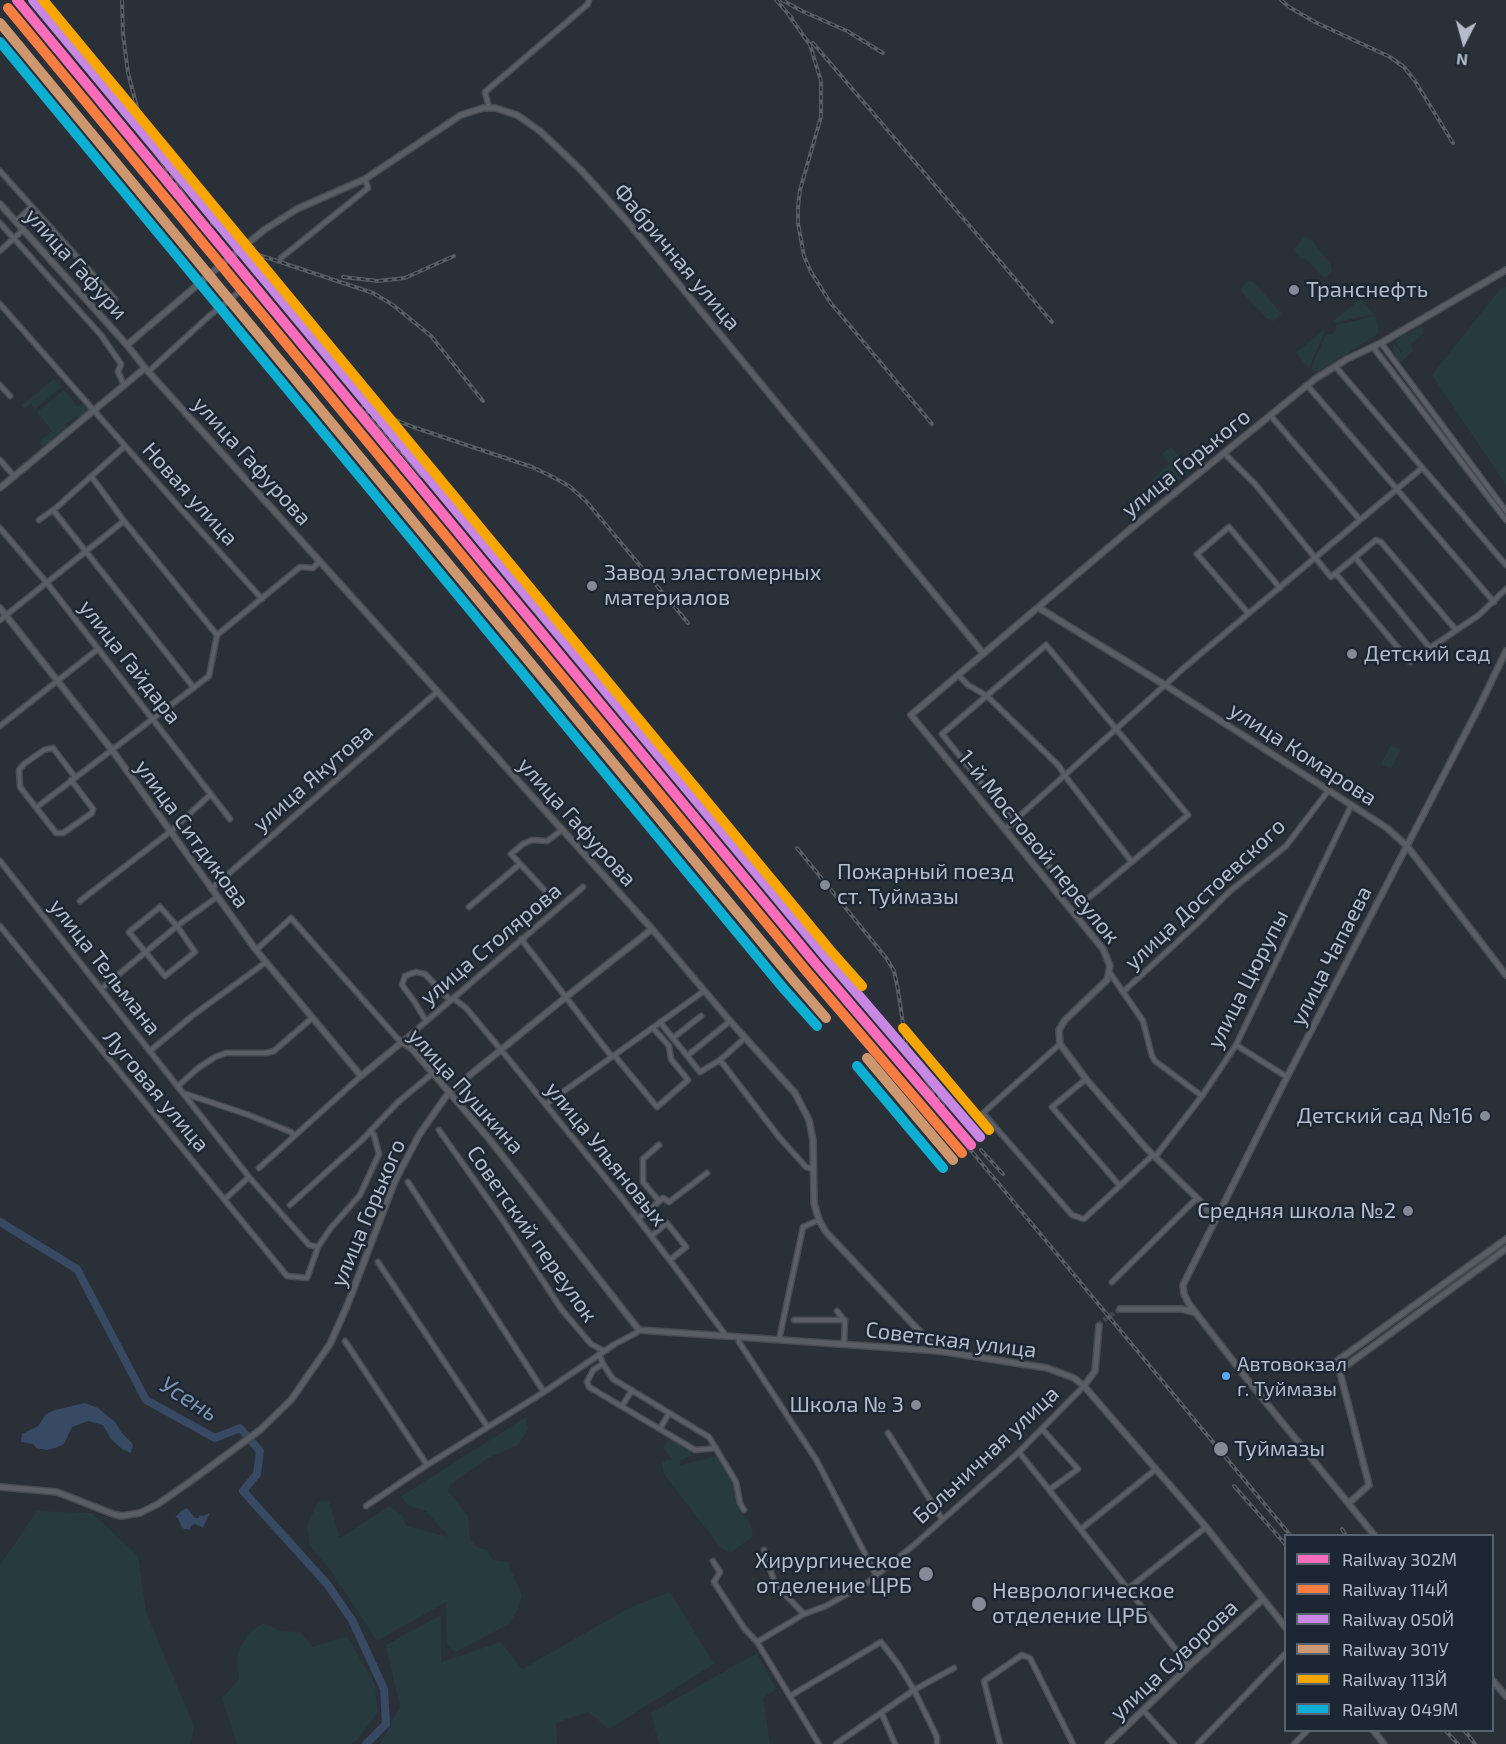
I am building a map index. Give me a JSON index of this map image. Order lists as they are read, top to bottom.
{
  "streets": {
    "main road": [
      "Фабричная улица",
      "улица Гафури",
      "улица Гафурова",
      "улица Горького",
      "улица Комарова",
      "улица Ситдикова",
      "1-й Мостовой переулок",
      "улица Столярова",
      "улица Чапаева",
      "улица Пушкина",
      "Советская улица",
      "улица Суворова"
    ],
    "street": [
      "Новая улица",
      "улица Гайдара",
      "улица Якутова",
      "улица Достоевского",
      "улица Тельмана",
      "улица Цюрупы",
      "Луговая улица",
      "улица Ульяновых",
      "Советский переулок",
      "Больничная улица"
    ]
  },
  "crossings": [
    ["Фабричная улица", "улица Горького"],
    ["улица Гафури", "улица Гафурова"],
    ["улица Гафурова", "улица Горького"],
    ["улица Гафурова", "улица Якутова"],
    ["улица Гафурова", "Советская улица"],
    ["улица Горького", "улица Комарова"],
    ["улица Горького", "1-й Мостовой переулок"],
    ["улица Горького", "улица Пушкина"],
    ["улица Горького", "улица Ульяновых"],
    ["улица Комарова", "улица Достоевского"],
    ["улица Комарова", "улица Чапаева"],
    ["улица Комарова", "улица Цюрупы"],
    ["улица Якутова", "улица Ситдикова"],
    ["улица Ситдикова", "улица Столярова"],
    ["улица Ситдикова", "улица Пушкина"],
    ["1-й Мостовой переулок", "улица Цюрупы"],
    ["улица Столярова", "улица Пушкина"],
    ["улица Столярова", "улица Ульяновых"],
    ["улица Тельмана", "Луговая улица"],
    ["улица Пушкина", "Советская улица"],
    ["улица Ульяновых", "Советская улица"],
    ["Советская улица", "Больничная улица"],
    ["Советская улица", "улица Суворова"]
  ],
  "water": ["Усень"],
  "places": [
    "Транснефть",
    "Завод эластомерных материалов",
    "Детский сад",
    "Пожарный поезд ст. Туймазы",
    "Детский сад №16",
    "Средняя школа №2",
    "Автовокзал г. Туймазы",
    "Школа № 3",
    "Туймазы",
    "Хирургическое отделение ЦРБ",
    "Неврологическое отделение ЦРБ"
  ],
  "lines": [
    "rail line 302М",
    "rail line 050Й",
    "rail line 113Й",
    "rail line 114Й",
    "rail line 301У",
    "rail line 049М"
  ],
  "legend": [
    "Railway 302М",
    "Railway 114Й",
    "Railway 050Й",
    "Railway 301У",
    "Railway 113Й",
    "Railway 049М"
  ],
  "north": "bottom"
}
